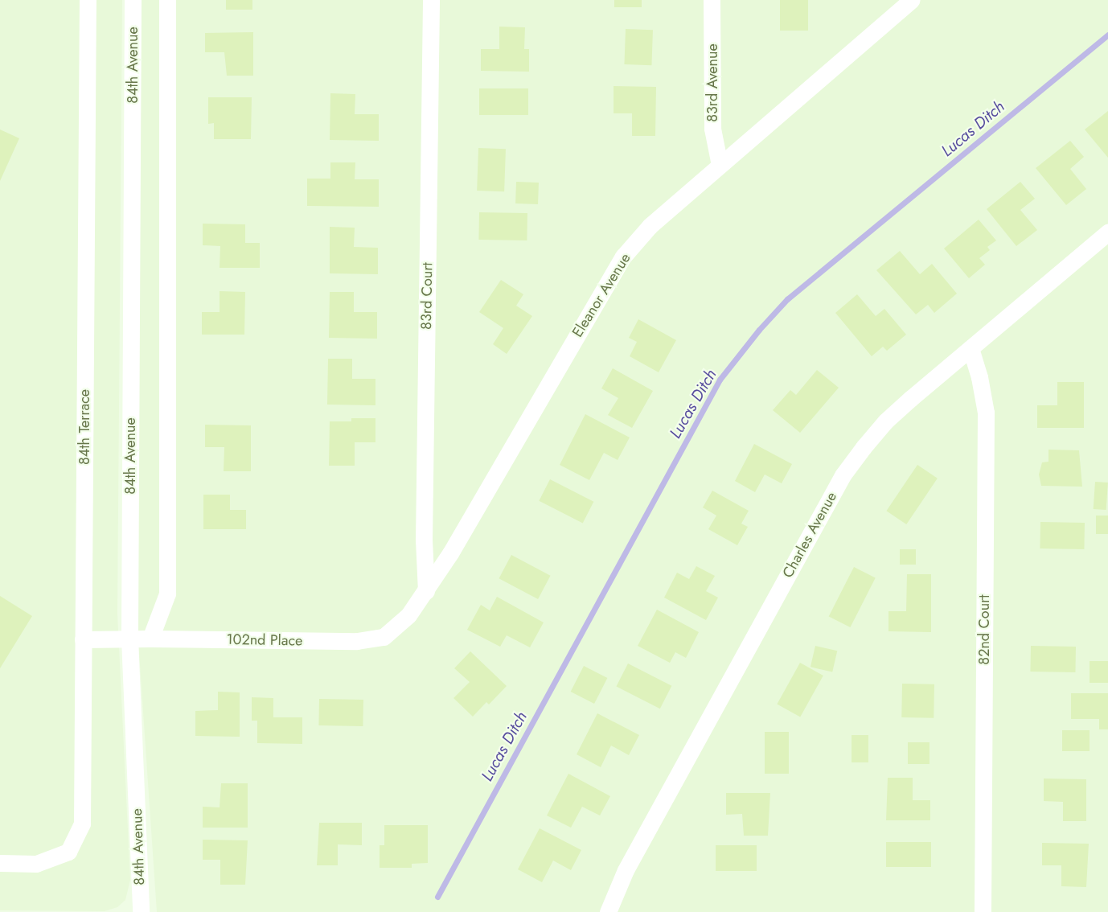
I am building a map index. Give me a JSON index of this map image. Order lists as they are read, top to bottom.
{
  "streets": {
    "street": [
      "84th Avenue",
      "83rd Avenue",
      "Eleanor Avenue",
      "83rd Court",
      "84th Terrace",
      "Charles Avenue",
      "82nd Court",
      "102nd Place"
    ]
  },
  "crossings": [
    ["84th Avenue", "102nd Place"],
    ["83rd Avenue", "Eleanor Avenue"],
    ["Eleanor Avenue", "83rd Court"],
    ["Eleanor Avenue", "102nd Place"],
    ["83rd Court", "102nd Place"],
    ["84th Terrace", "102nd Place"],
    ["Charles Avenue", "82nd Court"]
  ],
  "water": ["Lucas Ditch"]
}
